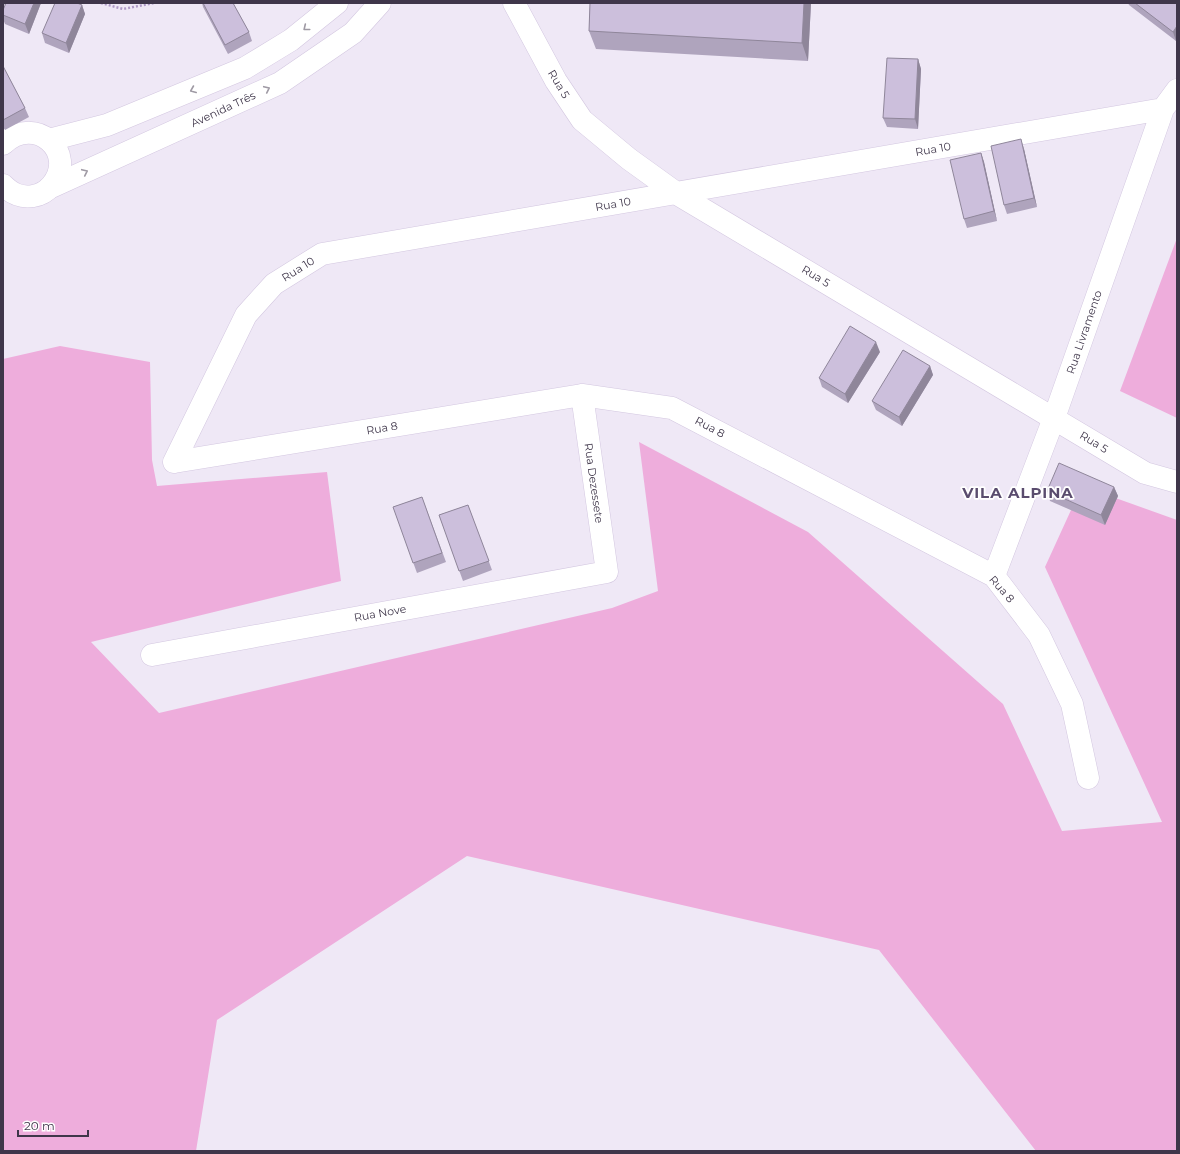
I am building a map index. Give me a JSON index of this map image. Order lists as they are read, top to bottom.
{
  "streets": {
    "street": [
      "Rua 5",
      "Avenida Três",
      "Rua 10",
      "Rua Livramento",
      "Rua 8",
      "Rua Dezessete",
      "Rua Nove"
    ]
  },
  "crossings": [
    ["Rua 5", "Rua 10"],
    ["Rua 5", "Rua Livramento"],
    ["Rua 10", "Rua Livramento"],
    ["Rua 10", "Rua 8"],
    ["Rua Livramento", "Rua 8"],
    ["Rua 8", "Rua Dezessete"],
    ["Rua Dezessete", "Rua Nove"]
  ],
  "districts": ["VILA ALPINA"],
  "scale_bar": "20 m"
}
